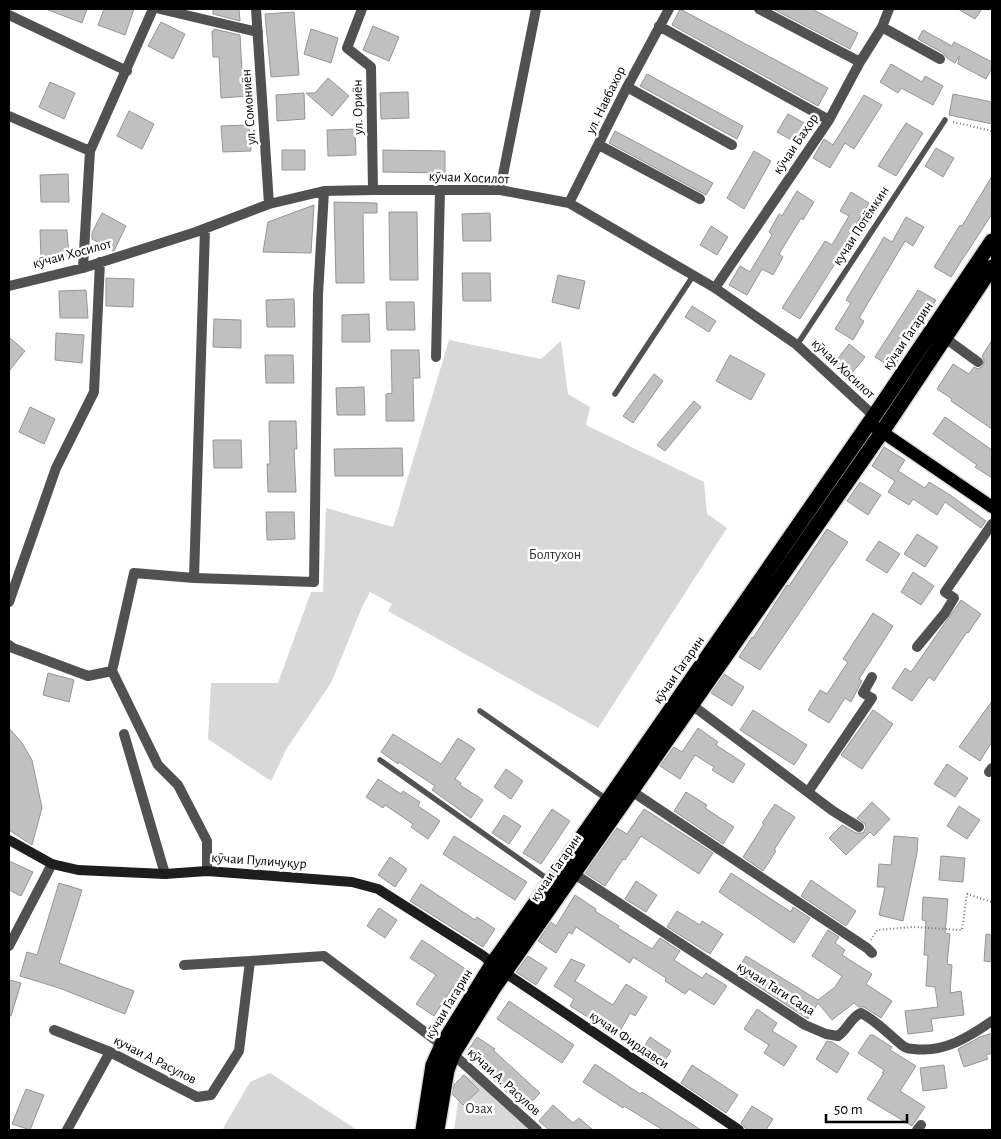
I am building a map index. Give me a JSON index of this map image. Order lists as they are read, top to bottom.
{
  "streets": {
    "highway": ["кӯчаи Гагарин", "кучаи Гагарин"],
    "street": [
      "ул. Навбахор",
      "ул. Сомониён",
      "ул. Ориён",
      "кӯчаи Баҳор",
      "кӯчаи Хосилот",
      "кӯчаи Пуличуқур",
      "кучаи Таги Сада",
      "кучаи Фирдавси",
      "кучаи А.Расулов",
      "кӯчаи А. Расулов"
    ],
    "lane": ["кучаи Потёмкин"]
  },
  "crossings": [
    ["ул. Навбахор", "кӯчаи Хосилот"],
    ["ул. Сомониён", "кӯчаи Хосилот"],
    ["ул. Ориён", "кӯчаи Хосилот"],
    ["кӯчаи Баҳор", "кӯчаи Хосилот"],
    ["кӯчаи Хосилот", "кучаи Потёмкин"],
    ["кӯчаи Хосилот", "кӯчаи Гагарин"],
    ["кӯчаи Гагарин", "кӯчаи Пуличуқур"],
    ["кӯчаи Гагарин", "кучаи Гагарин"],
    ["кӯчаи Гагарин", "кучаи Фирдавси"],
    ["кӯчаи Гагарин", "кӯчаи А. Расулов"],
    ["кӯчаи Пуличуқур", "кучаи Гагарин"],
    ["кӯчаи Пуличуқур", "кучаи Фирдавси"],
    ["кучаи Гагарин", "кучаи Таги Сада"],
    ["кучаи Гагарин", "кучаи Фирдавси"]
  ],
  "parks": ["Болтухон", "Озах"],
  "scale_bar": "50 m"
}
